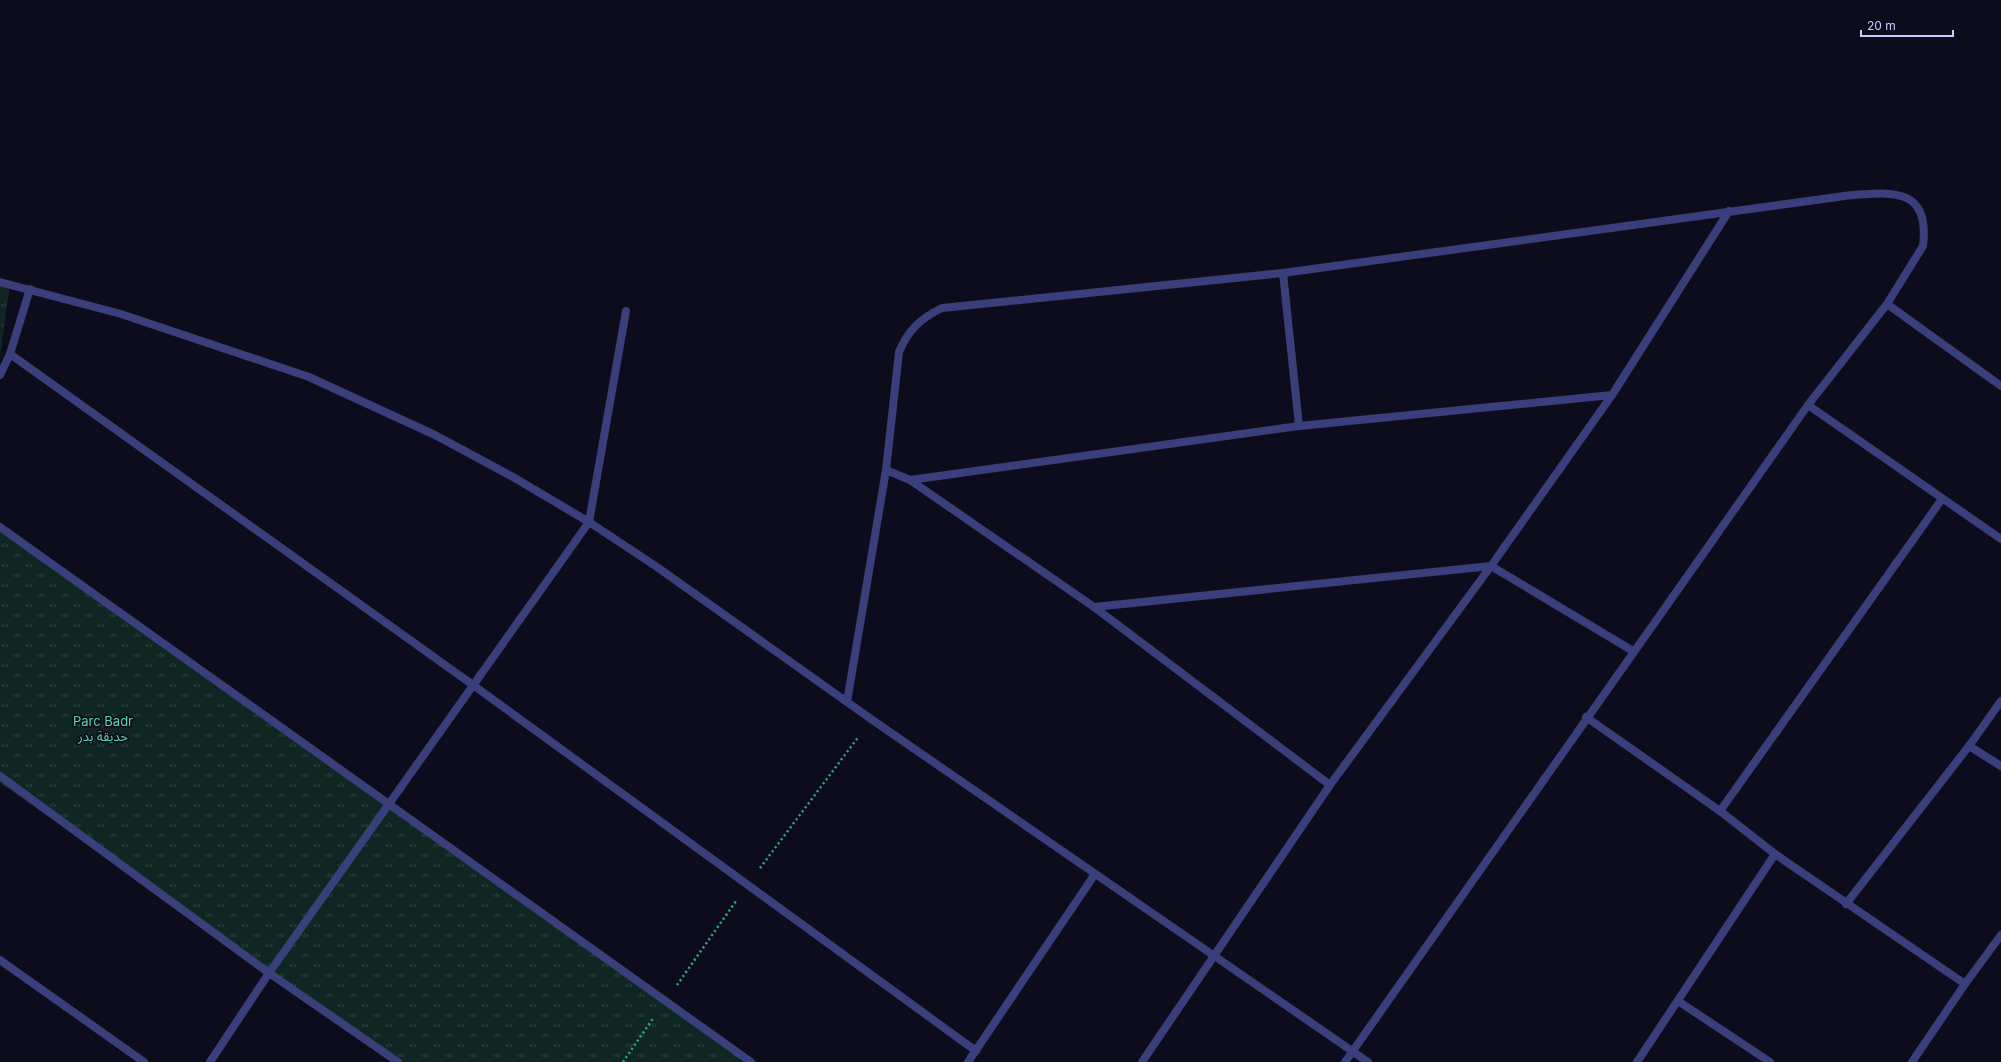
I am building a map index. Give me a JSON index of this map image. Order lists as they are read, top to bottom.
{
  "parks": ["Parc Badr حديقة بدر"],
  "scale_bar": "20 m"
}
